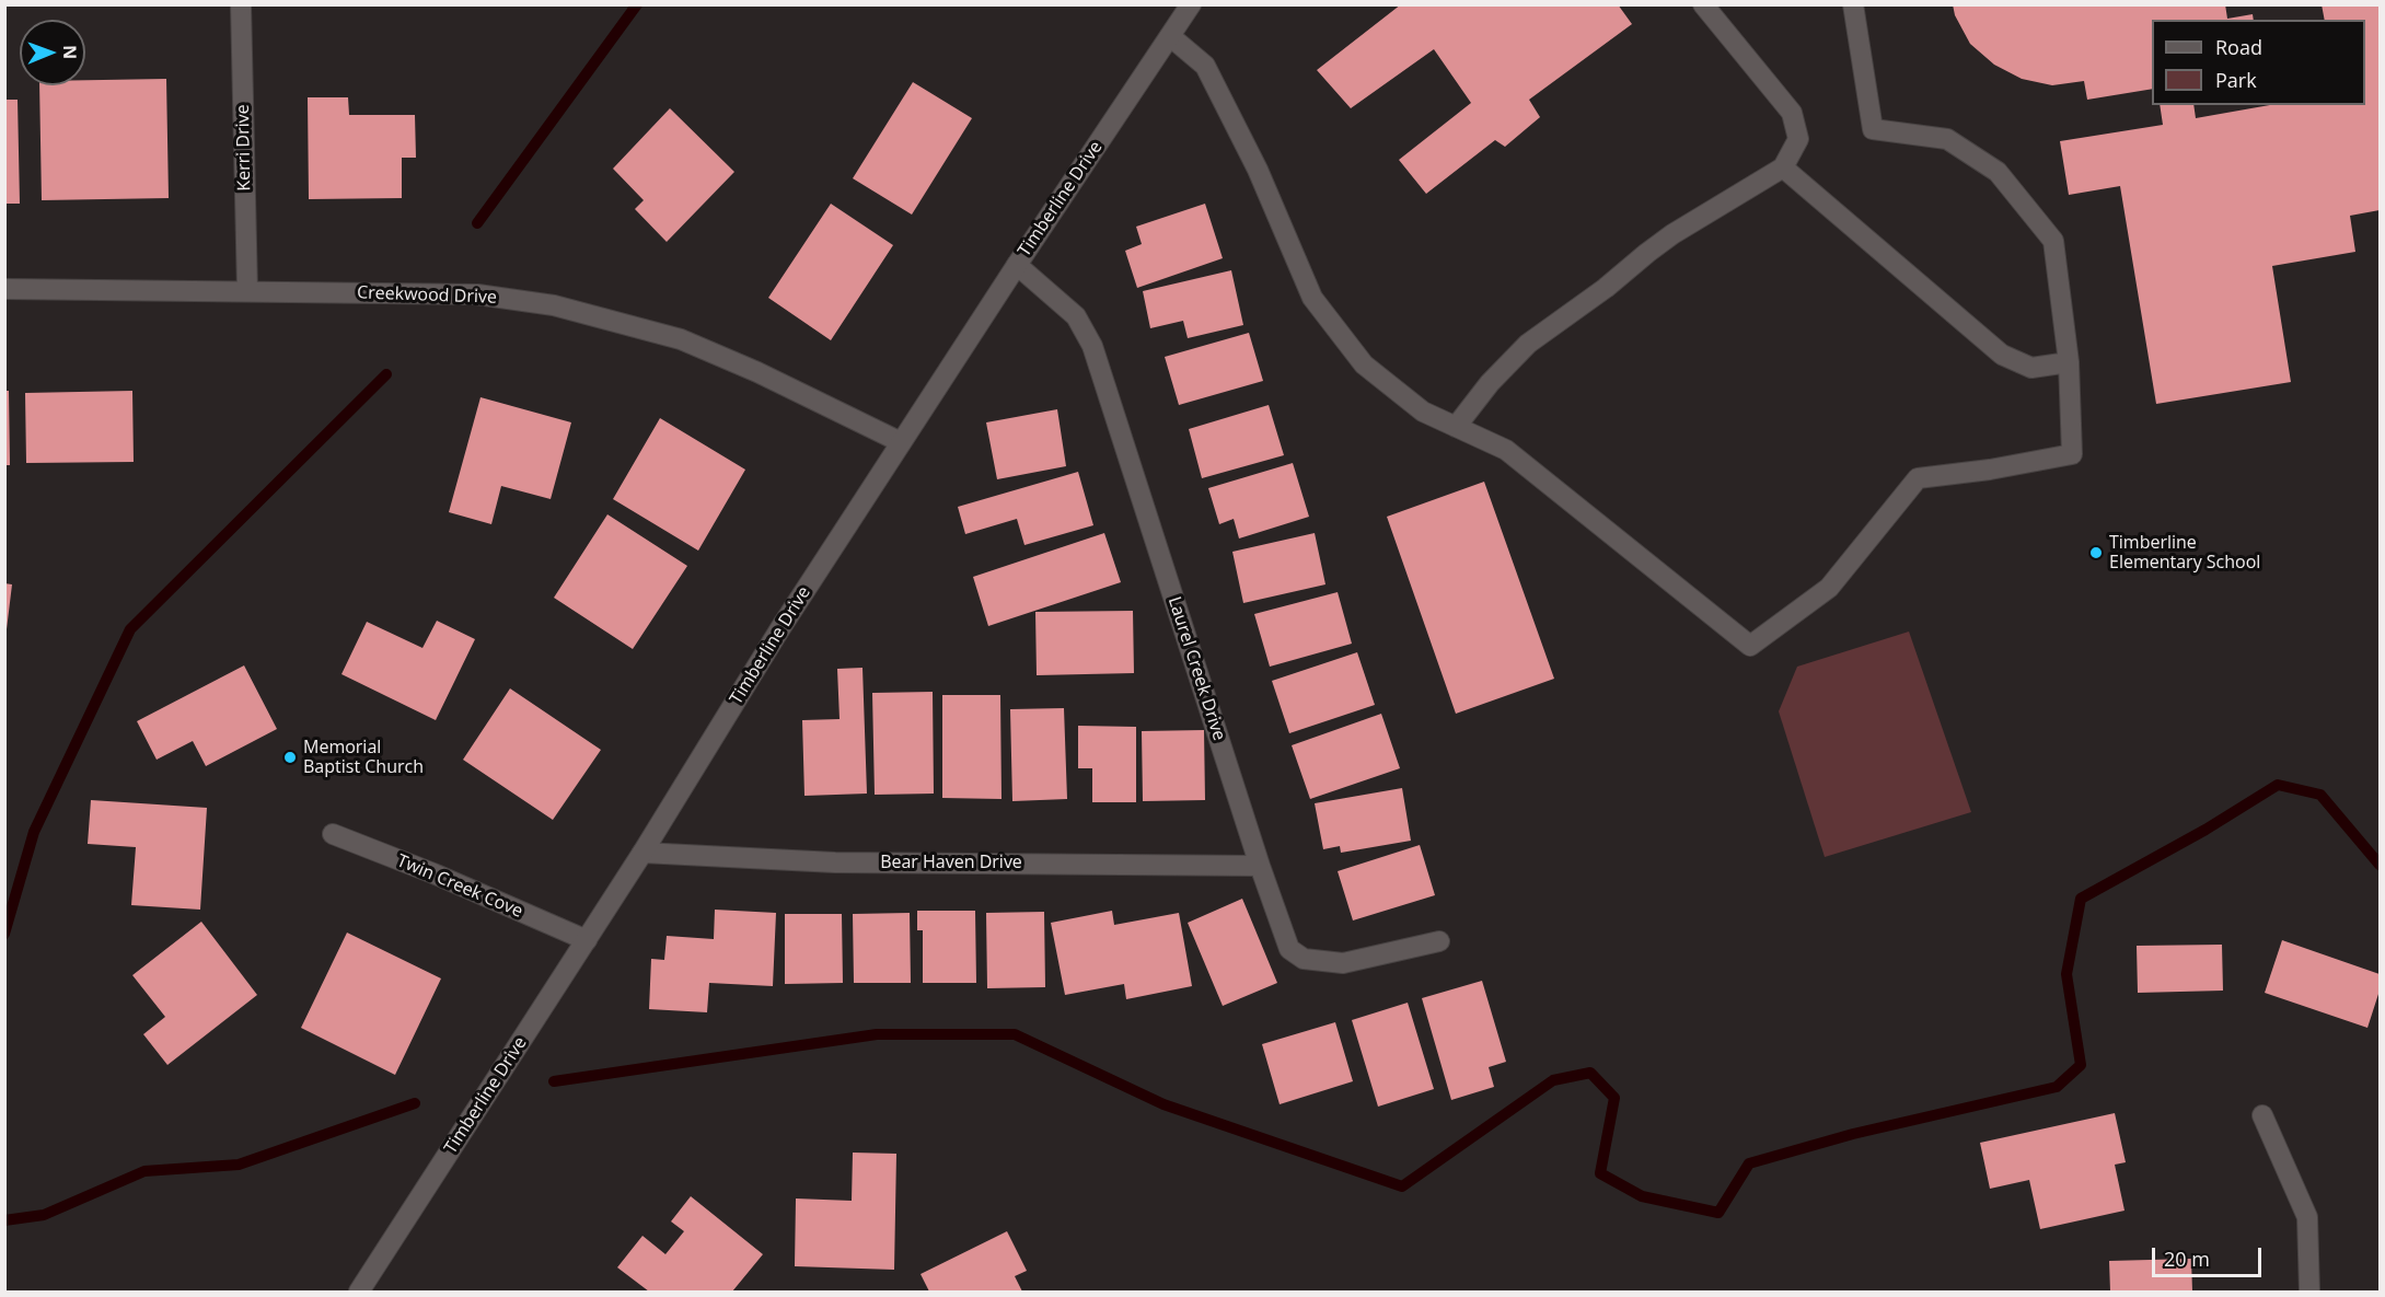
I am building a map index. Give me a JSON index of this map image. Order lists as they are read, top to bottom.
{
  "streets": {
    "street": [
      "Kerri Drive",
      "Timberline Drive",
      "Creekwood Drive",
      "Laurel Creek Drive",
      "Bear Haven Drive",
      "Twin Creek Cove"
    ]
  },
  "crossings": [
    ["Kerri Drive", "Creekwood Drive"],
    ["Timberline Drive", "Creekwood Drive"],
    ["Timberline Drive", "Laurel Creek Drive"],
    ["Timberline Drive", "Bear Haven Drive"],
    ["Timberline Drive", "Twin Creek Cove"],
    ["Laurel Creek Drive", "Bear Haven Drive"]
  ],
  "places": ["Timberline Elementary School", "Memorial Baptist Church"],
  "legend": ["Road", "Park"],
  "scale_bar": "20 m",
  "north": "right"
}
